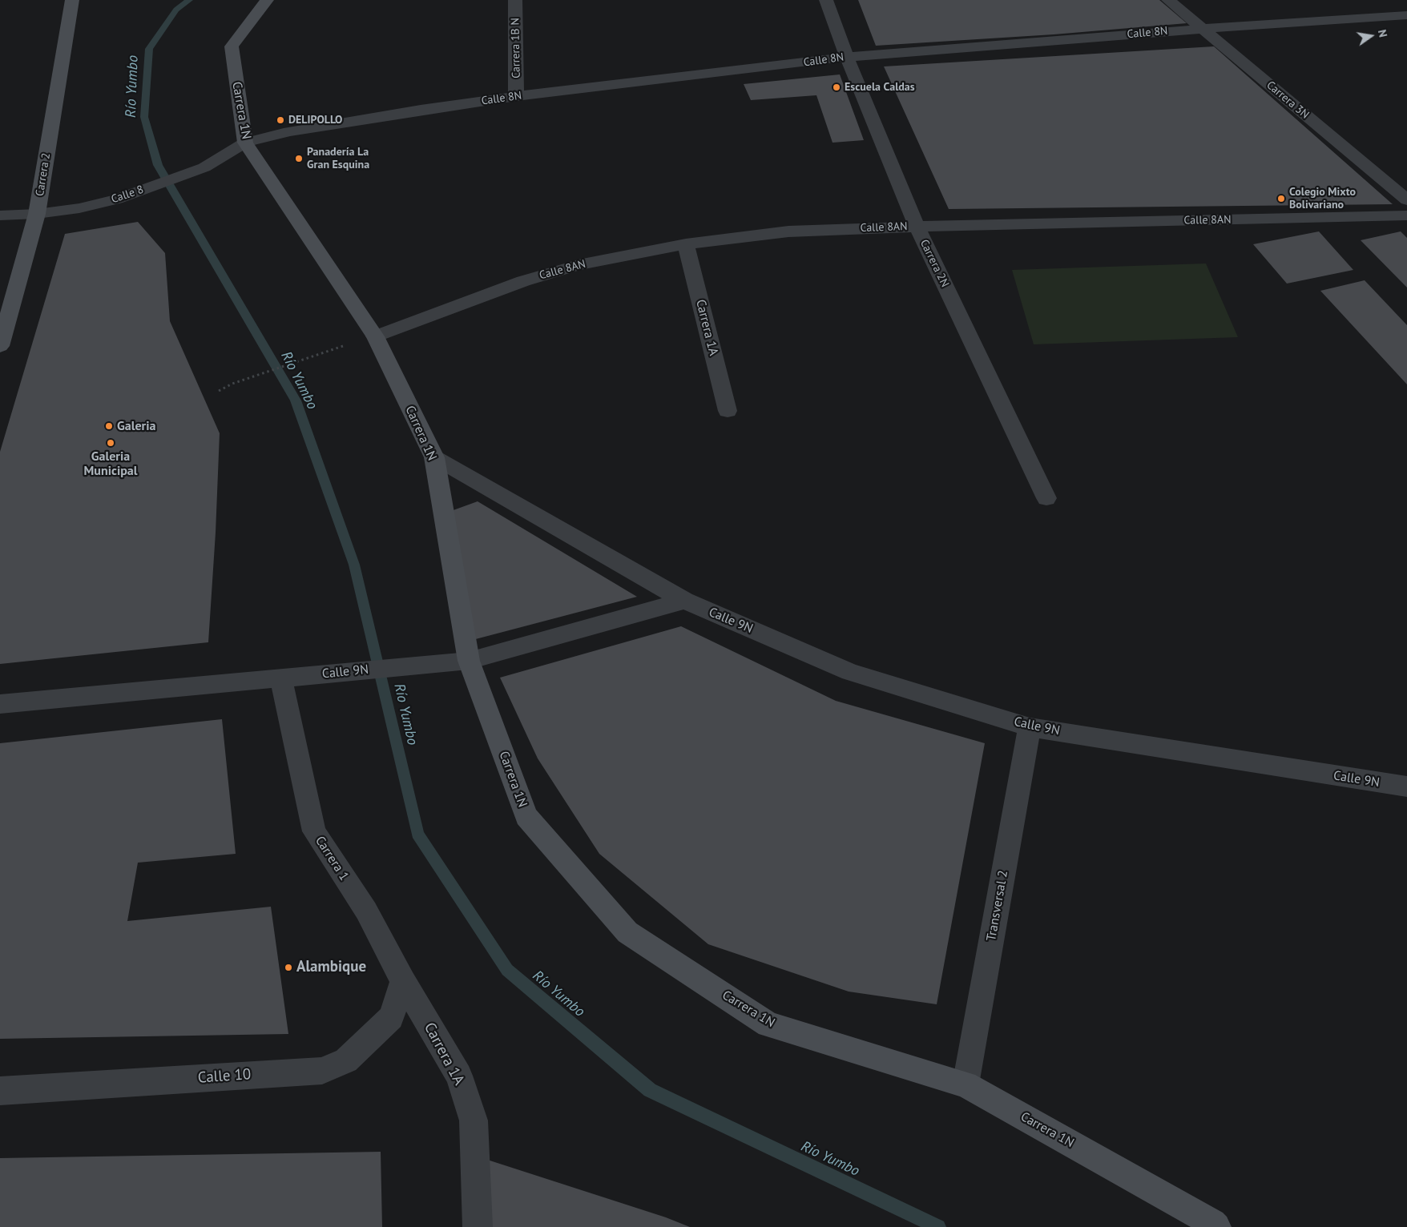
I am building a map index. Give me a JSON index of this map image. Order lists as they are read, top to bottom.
{
  "streets": {
    "street": [
      "Calle 8N",
      "Carrera 1B N",
      "Carrera 3N",
      "Carrera 1N",
      "Carrera 2",
      "Calle 8",
      "Calle 8AN",
      "Carrera 2N",
      "Carrera 1A",
      "Calle 9N",
      "Carrera 1",
      "Transversal 2",
      "Calle 10"
    ]
  },
  "crossings": [
    ["Calle 8N", "Carrera 1B N"],
    ["Calle 8N", "Carrera 3N"],
    ["Calle 8N", "Carrera 1N"],
    ["Calle 8N", "Calle 8"],
    ["Calle 8N", "Carrera 2N"],
    ["Carrera 1N", "Calle 8"],
    ["Carrera 1N", "Calle 8AN"],
    ["Carrera 1N", "Calle 9N"],
    ["Carrera 1N", "Transversal 2"],
    ["Carrera 2", "Calle 8"],
    ["Calle 8AN", "Carrera 2N"],
    ["Calle 8AN", "Carrera 1A"],
    ["Carrera 1A", "Carrera 1"],
    ["Carrera 1A", "Calle 10"],
    ["Calle 9N", "Carrera 1"],
    ["Calle 9N", "Transversal 2"],
    ["Carrera 1", "Calle 10"]
  ],
  "water": ["Río Yumbo"],
  "places": [
    "Escuela Caldas",
    "DELIPOLLO",
    "Panadería La Gran Esquina",
    "Colegio Mixto Bolivariano",
    "Galeria",
    "Galeria Municipal",
    "Alambique"
  ],
  "north": "right"
}
